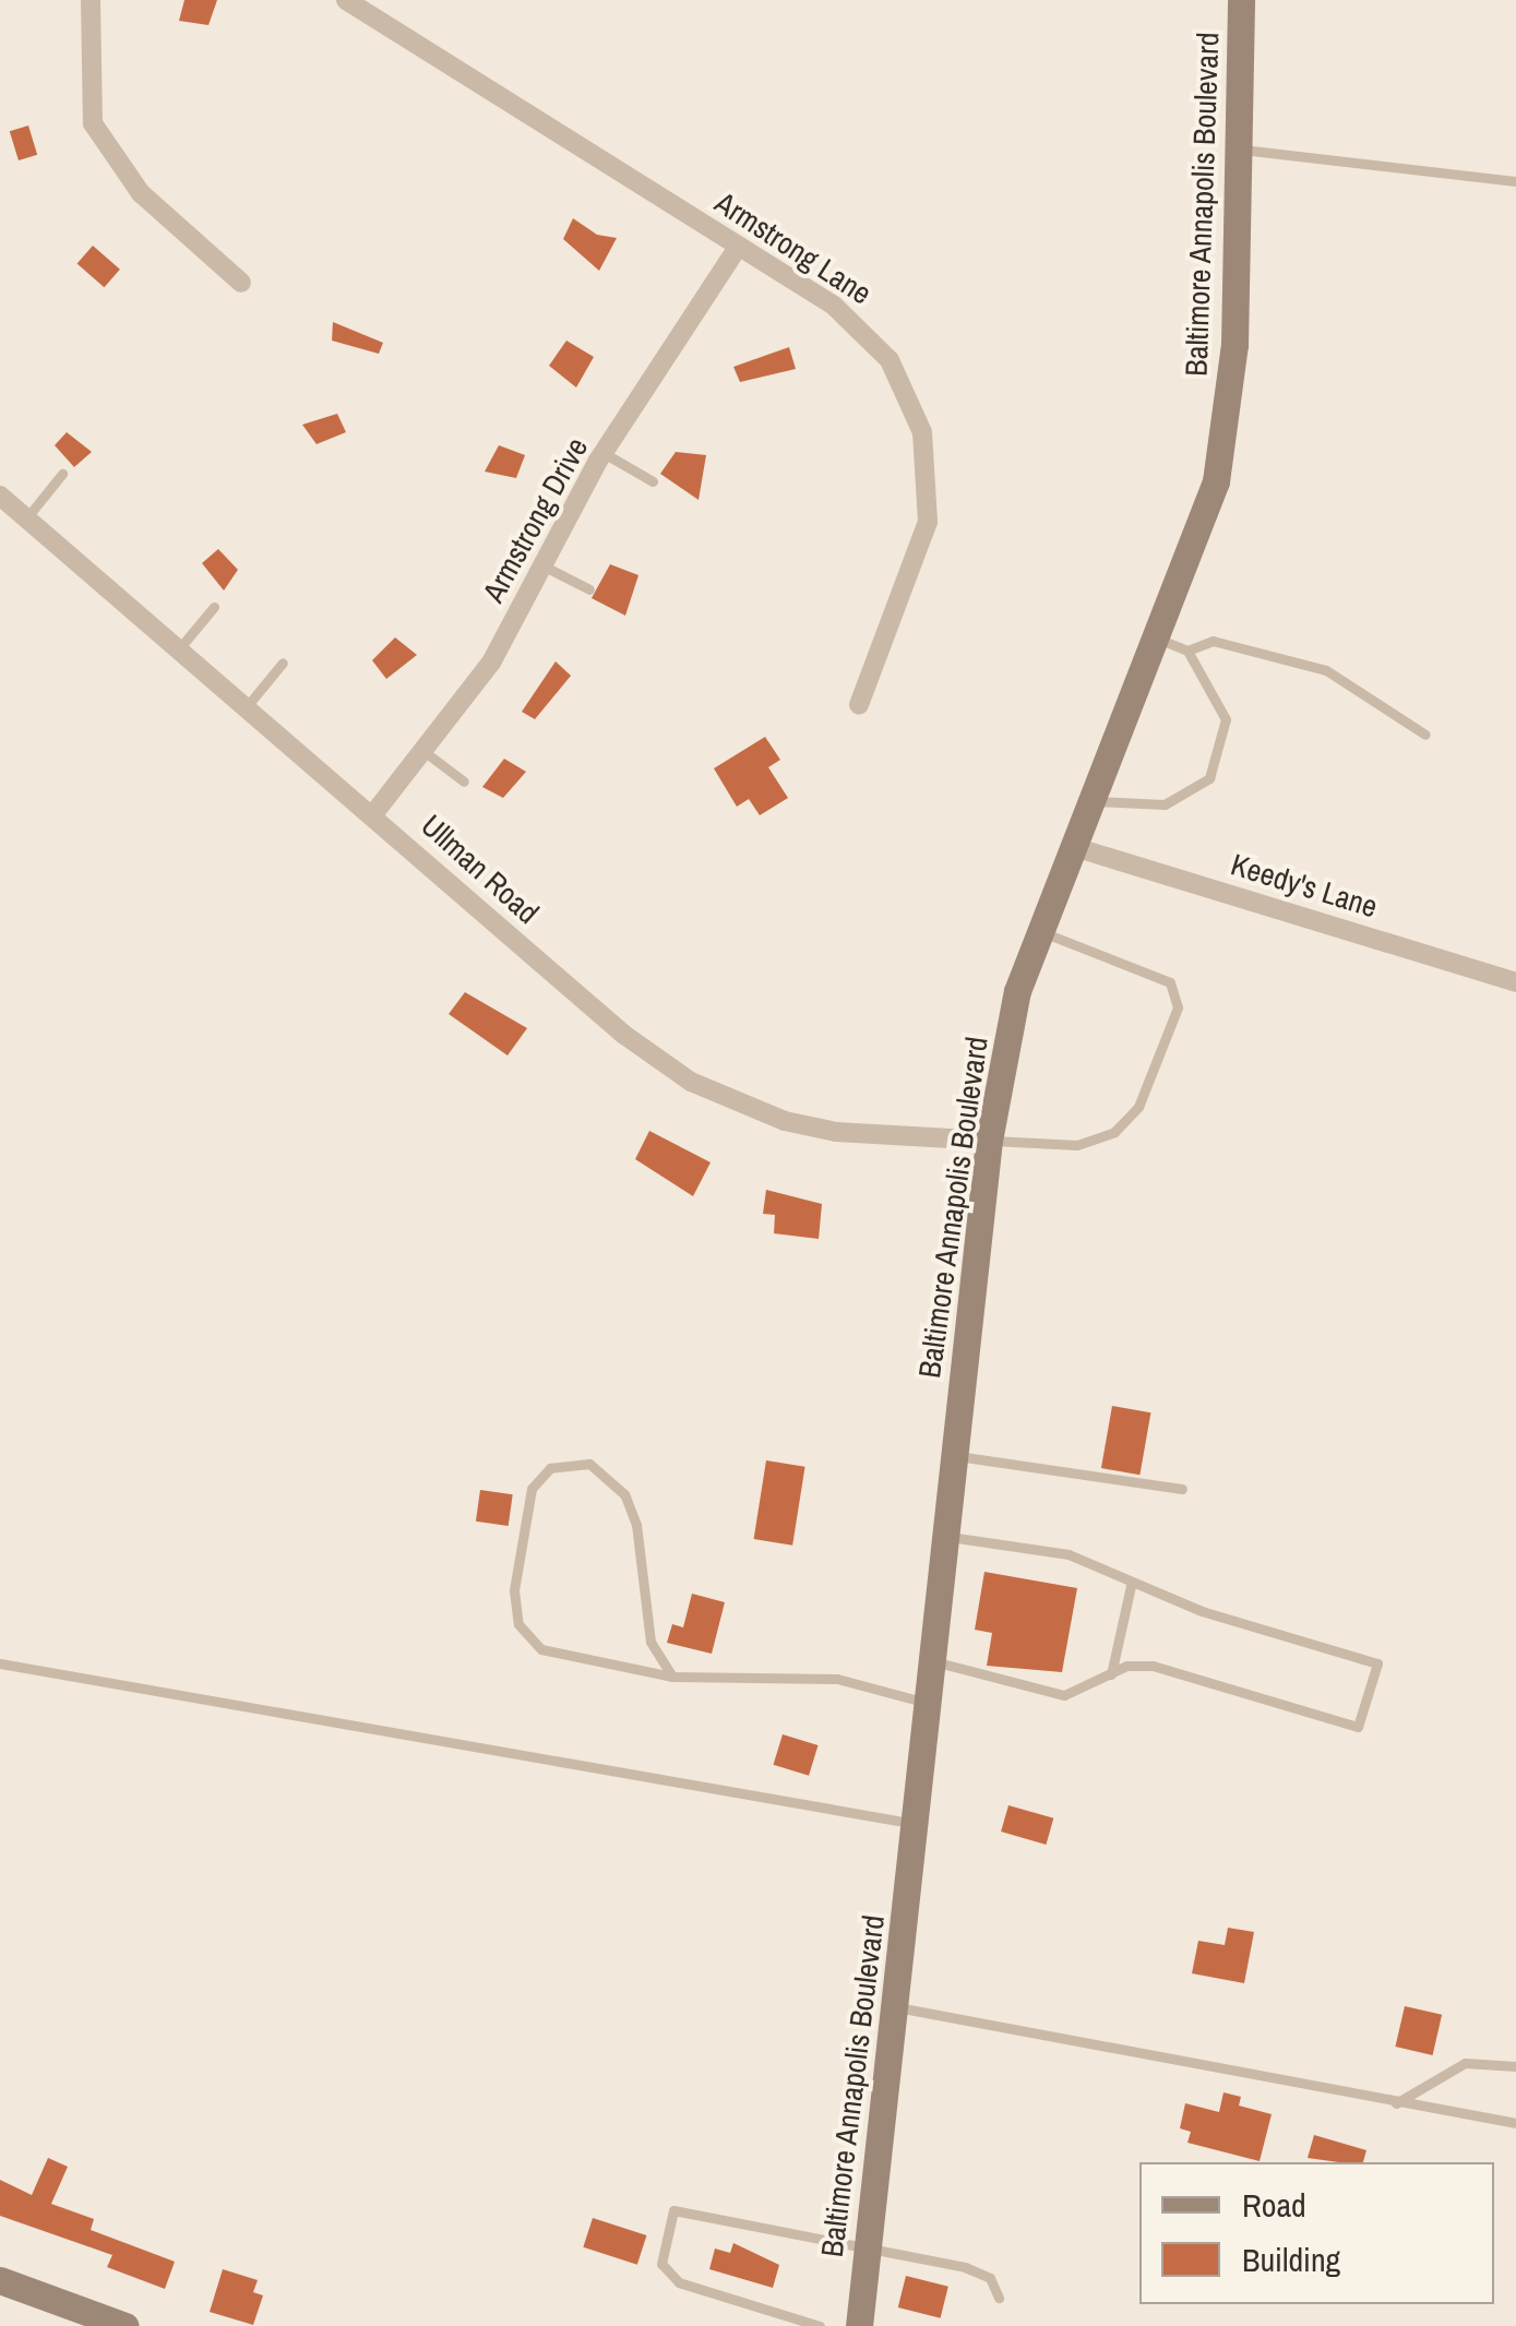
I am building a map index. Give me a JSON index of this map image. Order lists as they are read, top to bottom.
{
  "streets": {
    "main road": ["Baltimore Annapolis Boulevard"],
    "street": [
      "Armstrong Lane",
      "Armstrong Drive",
      "Ullman Road",
      "Keedy's Lane"
    ]
  },
  "crossings": [
    ["Baltimore Annapolis Boulevard", "Ullman Road"],
    ["Baltimore Annapolis Boulevard", "Keedy's Lane"],
    ["Armstrong Lane", "Armstrong Drive"],
    ["Armstrong Drive", "Ullman Road"]
  ],
  "legend": ["Road", "Building"]
}
